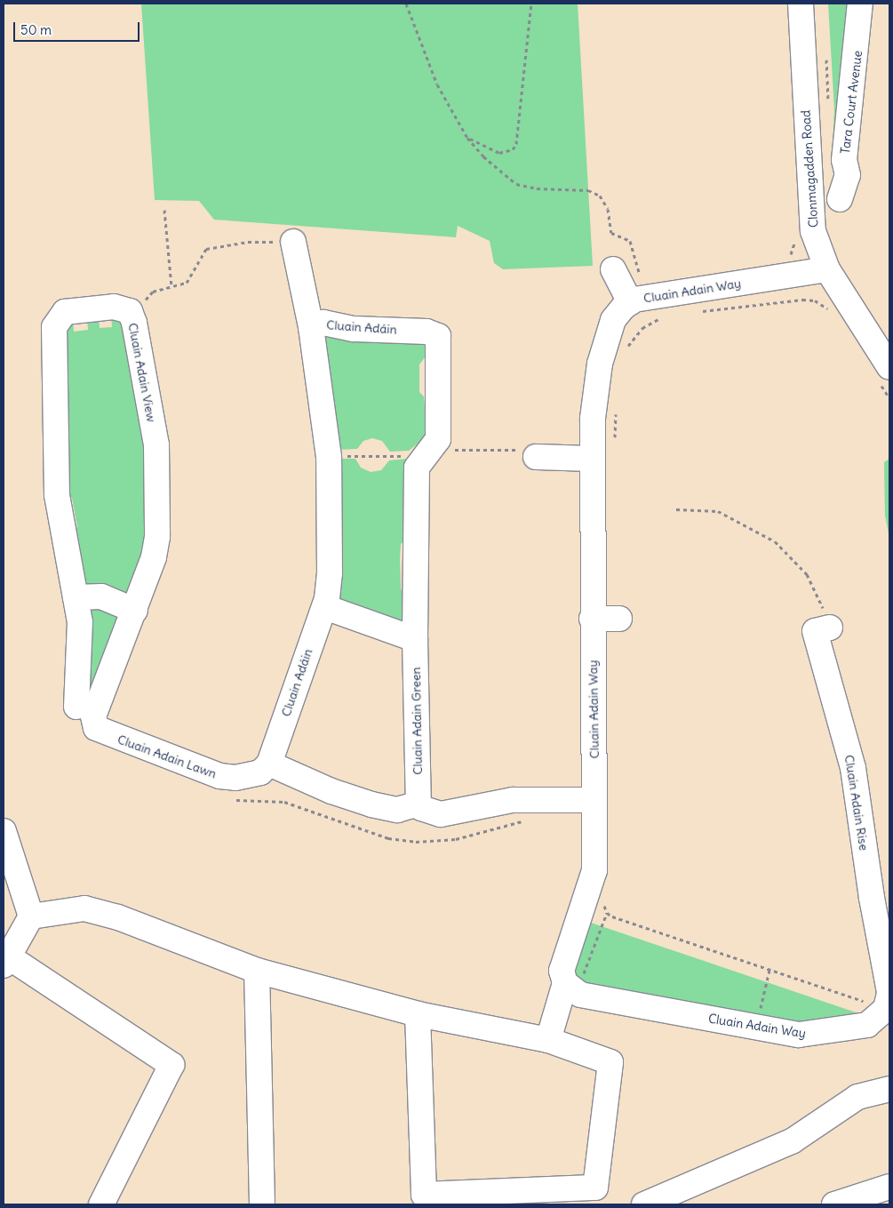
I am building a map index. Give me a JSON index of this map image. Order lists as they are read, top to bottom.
{
  "streets": {
    "street": [
      "Tara Court Avenue",
      "Clonmagadden Road",
      "Cluain Adain Way",
      "Cluain Adáin",
      "Cluain Adain View",
      "Cluain Adain Green",
      "Cluain Adain Lawn",
      "Cluain Adain Rise"
    ]
  },
  "crossings": [
    ["Clonmagadden Road", "Cluain Adain Way"],
    ["Cluain Adain Way", "Cluain Adain Rise"],
    ["Cluain Adáin", "Cluain Adain Green"],
    ["Cluain Adáin", "Cluain Adain Lawn"],
    ["Cluain Adain View", "Cluain Adain Lawn"]
  ],
  "scale_bar": "50 m"
}
